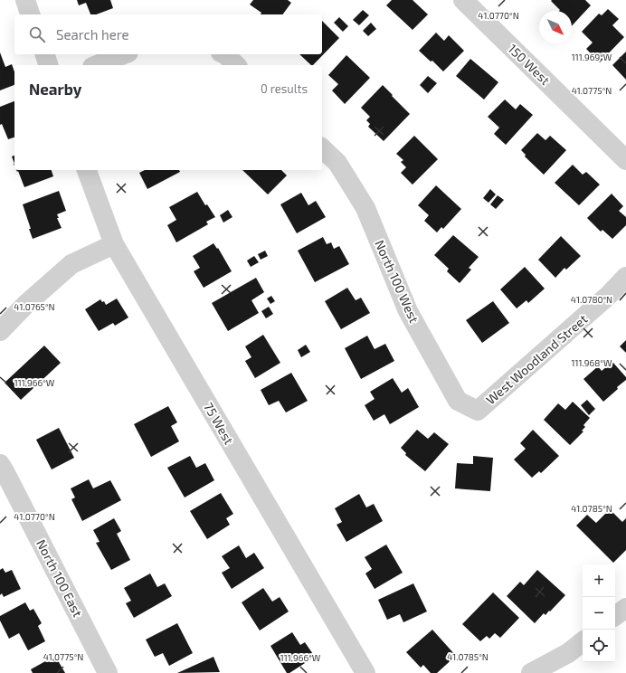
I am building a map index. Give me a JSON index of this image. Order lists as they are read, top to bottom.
{
  "streets": {
    "street": [
      "150 West",
      "North 100 West",
      "West Woodland Street",
      "75 West",
      "North 100 East"
    ]
  },
  "crossings": [
    ["North 100 West", "West Woodland Street"]
  ],
  "north": "bottom right",
  "page": {
    "search": "Search here",
    "heading": ["Nearby", "0 results"],
    "map_buttons": ["+", "−"]
  },
  "coordinates": [
    "41.0770°N",
    "111.969°W",
    "41.0775°N",
    "41.0780°N",
    "41.0765°N",
    "111.968°W",
    "111.966°W",
    "41.0785°N"
  ]
}
